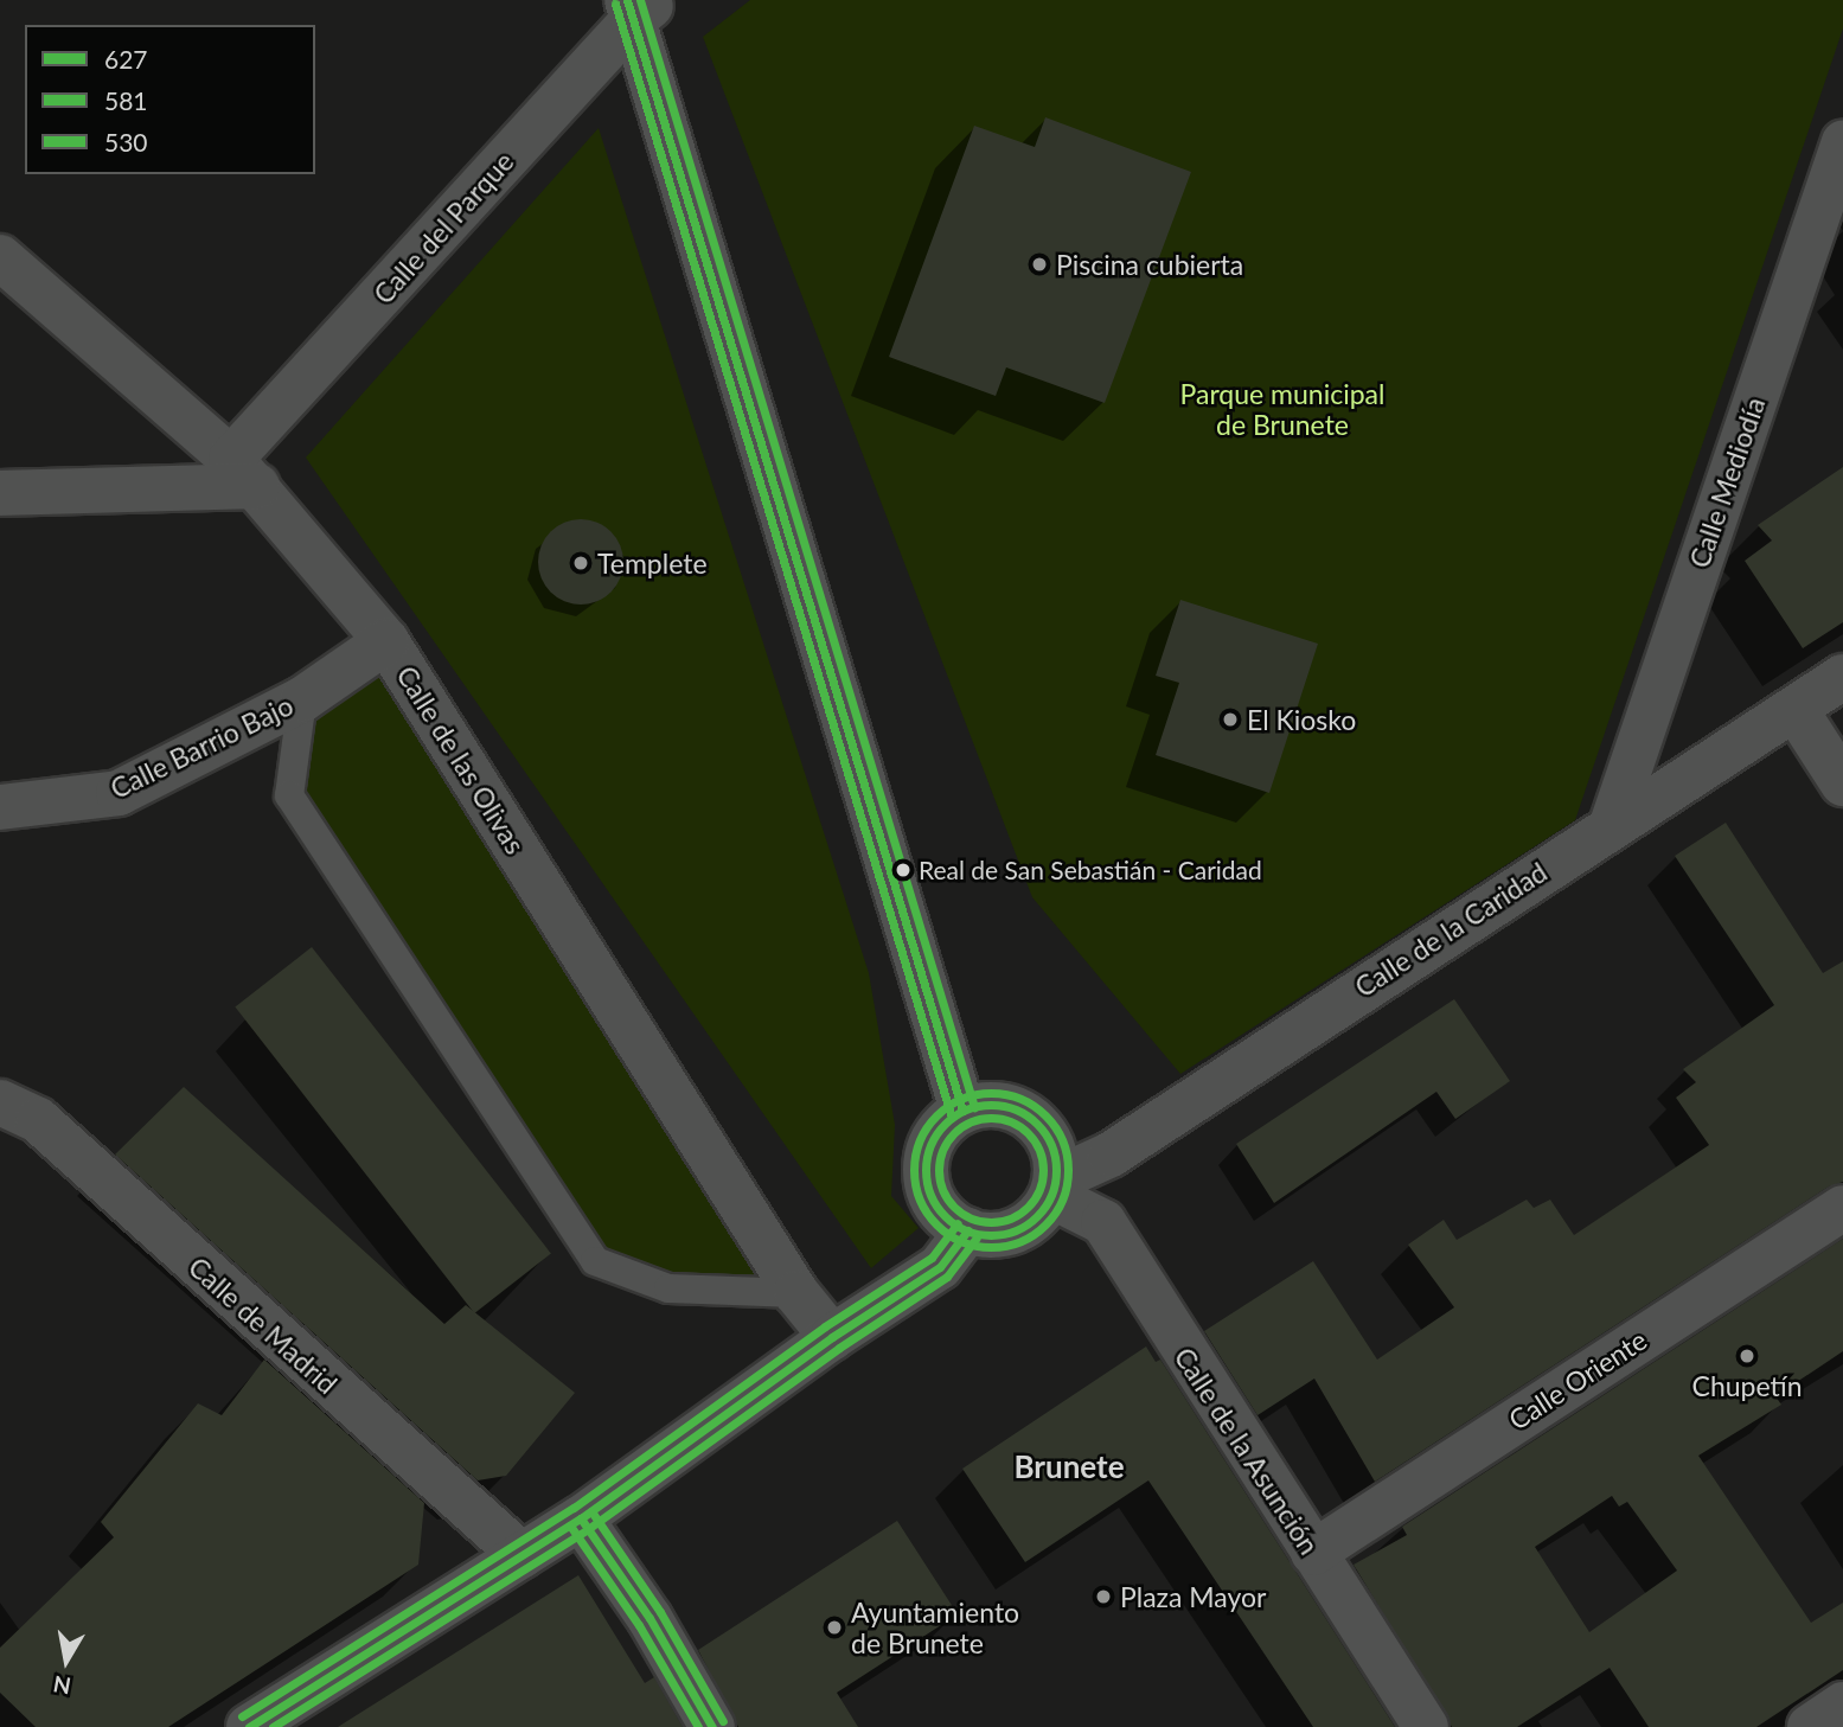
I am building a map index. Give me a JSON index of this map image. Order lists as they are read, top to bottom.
{
  "streets": {
    "street": [
      "Calle del Parque",
      "Calle Mediodía",
      "Calle Barrio Bajo",
      "Calle de las Olivas",
      "Calle de la Caridad",
      "Calle de Madrid",
      "Calle Oriente",
      "Calle de la Asunción"
    ]
  },
  "crossings": [
    ["Calle del Parque", "Calle de las Olivas"],
    ["Calle Mediodía", "Calle de la Caridad"],
    ["Calle Barrio Bajo", "Calle de las Olivas"],
    ["Calle de la Caridad", "Calle de la Asunción"],
    ["Calle Oriente", "Calle de la Asunción"]
  ],
  "districts": ["Brunete"],
  "parks": ["Parque municipal de Brunete"],
  "places": [
    "Piscina cubierta",
    "Templete",
    "El Kiosko",
    "Real de San Sebastián - Caridad",
    "Chupetín",
    "Plaza Mayor",
    "Ayuntamiento de Brunete"
  ],
  "lines": ["transit line 627", "transit line 530", "transit line 581"],
  "legend": ["627", "581", "530"],
  "north": "bottom"
}
